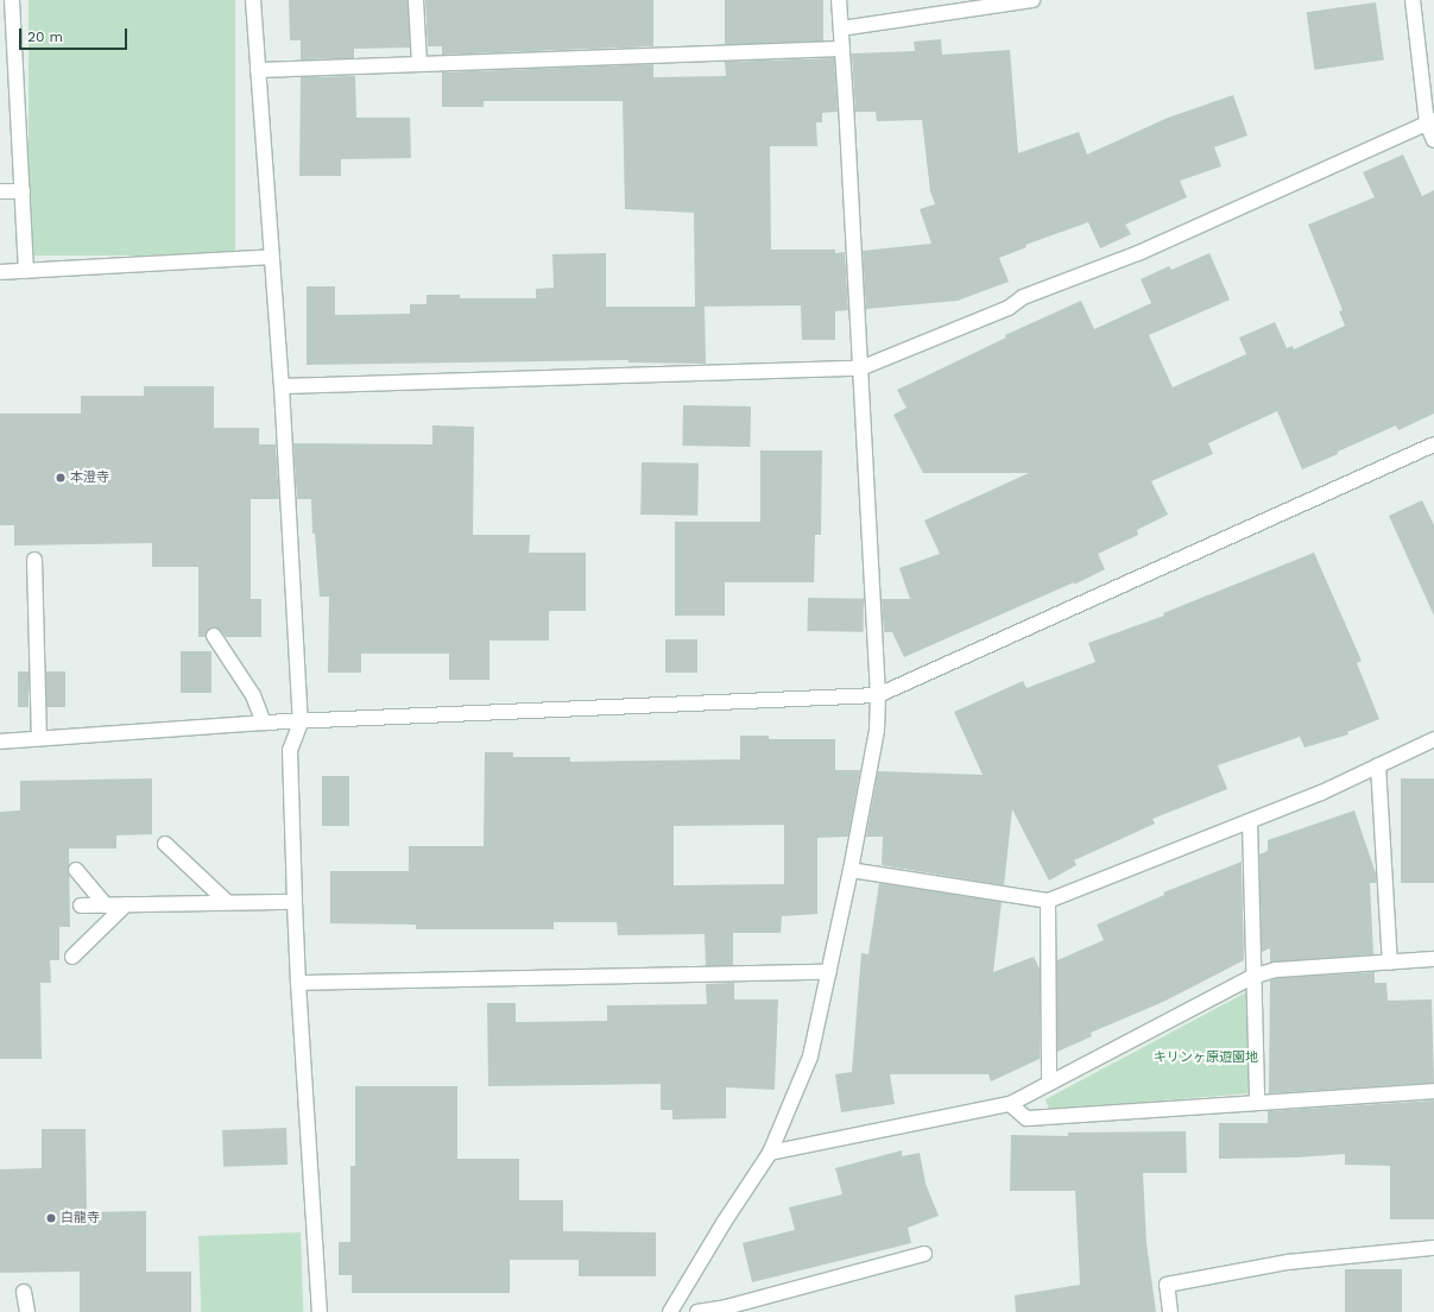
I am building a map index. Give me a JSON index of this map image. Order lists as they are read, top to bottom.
{
  "parks": ["キリンヶ原遊園地"],
  "places": ["本澄寺", "白龍寺"],
  "scale_bar": "20 m"
}
